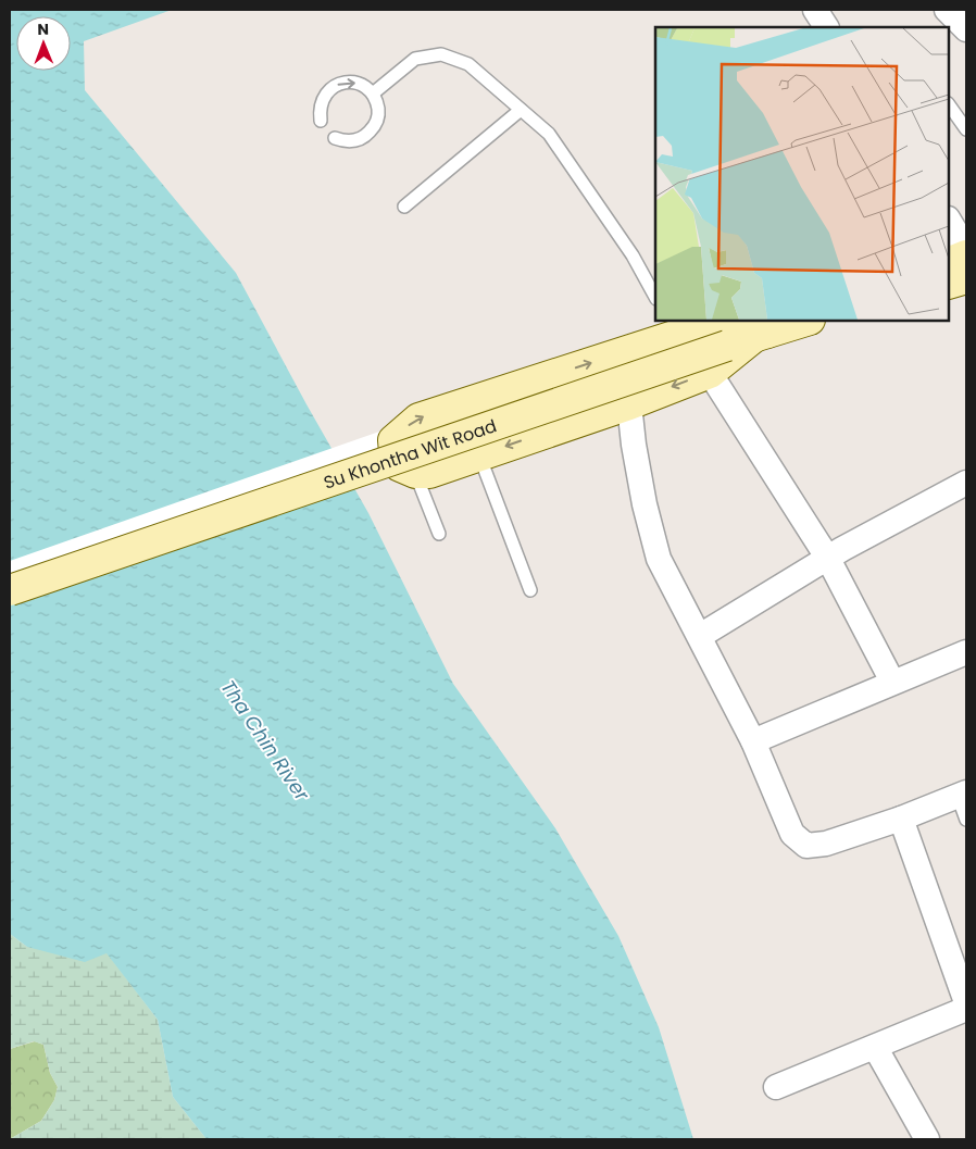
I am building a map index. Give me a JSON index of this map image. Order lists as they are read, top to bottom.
{
  "streets": {
    "main road": ["Su Khontha Wit Road"]
  },
  "water": ["Tha Chin River"],
  "north": "top"
}
